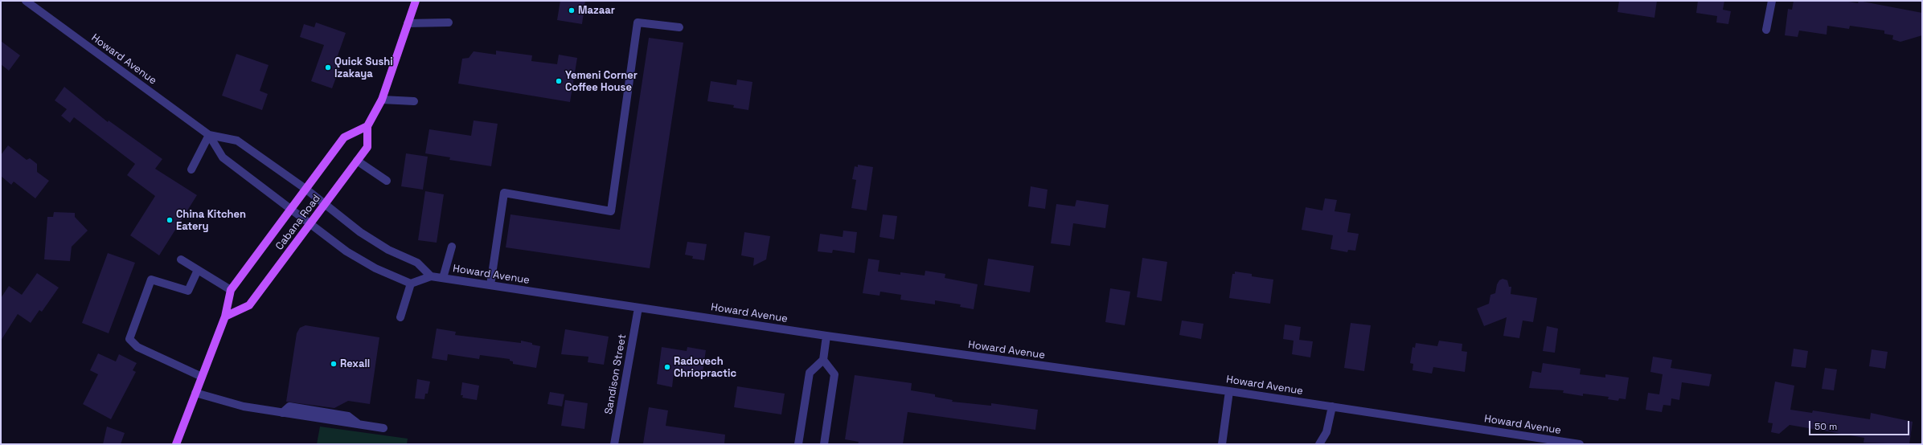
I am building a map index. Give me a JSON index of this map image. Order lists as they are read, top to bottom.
{
  "streets": {
    "main road": ["Cabana Road"],
    "street": ["Howard Avenue", "Sandison Street"]
  },
  "crossings": [
    ["Howard Avenue", "Cabana Road"],
    ["Howard Avenue", "Sandison Street"]
  ],
  "places": [
    "Mazaar",
    "Quick Sushi Izakaya",
    "Yemeni Corner Coffee House",
    "China Kitchen Eatery",
    "Rexall",
    "Radovech Chriopractic"
  ],
  "scale_bar": "50 m"
}
